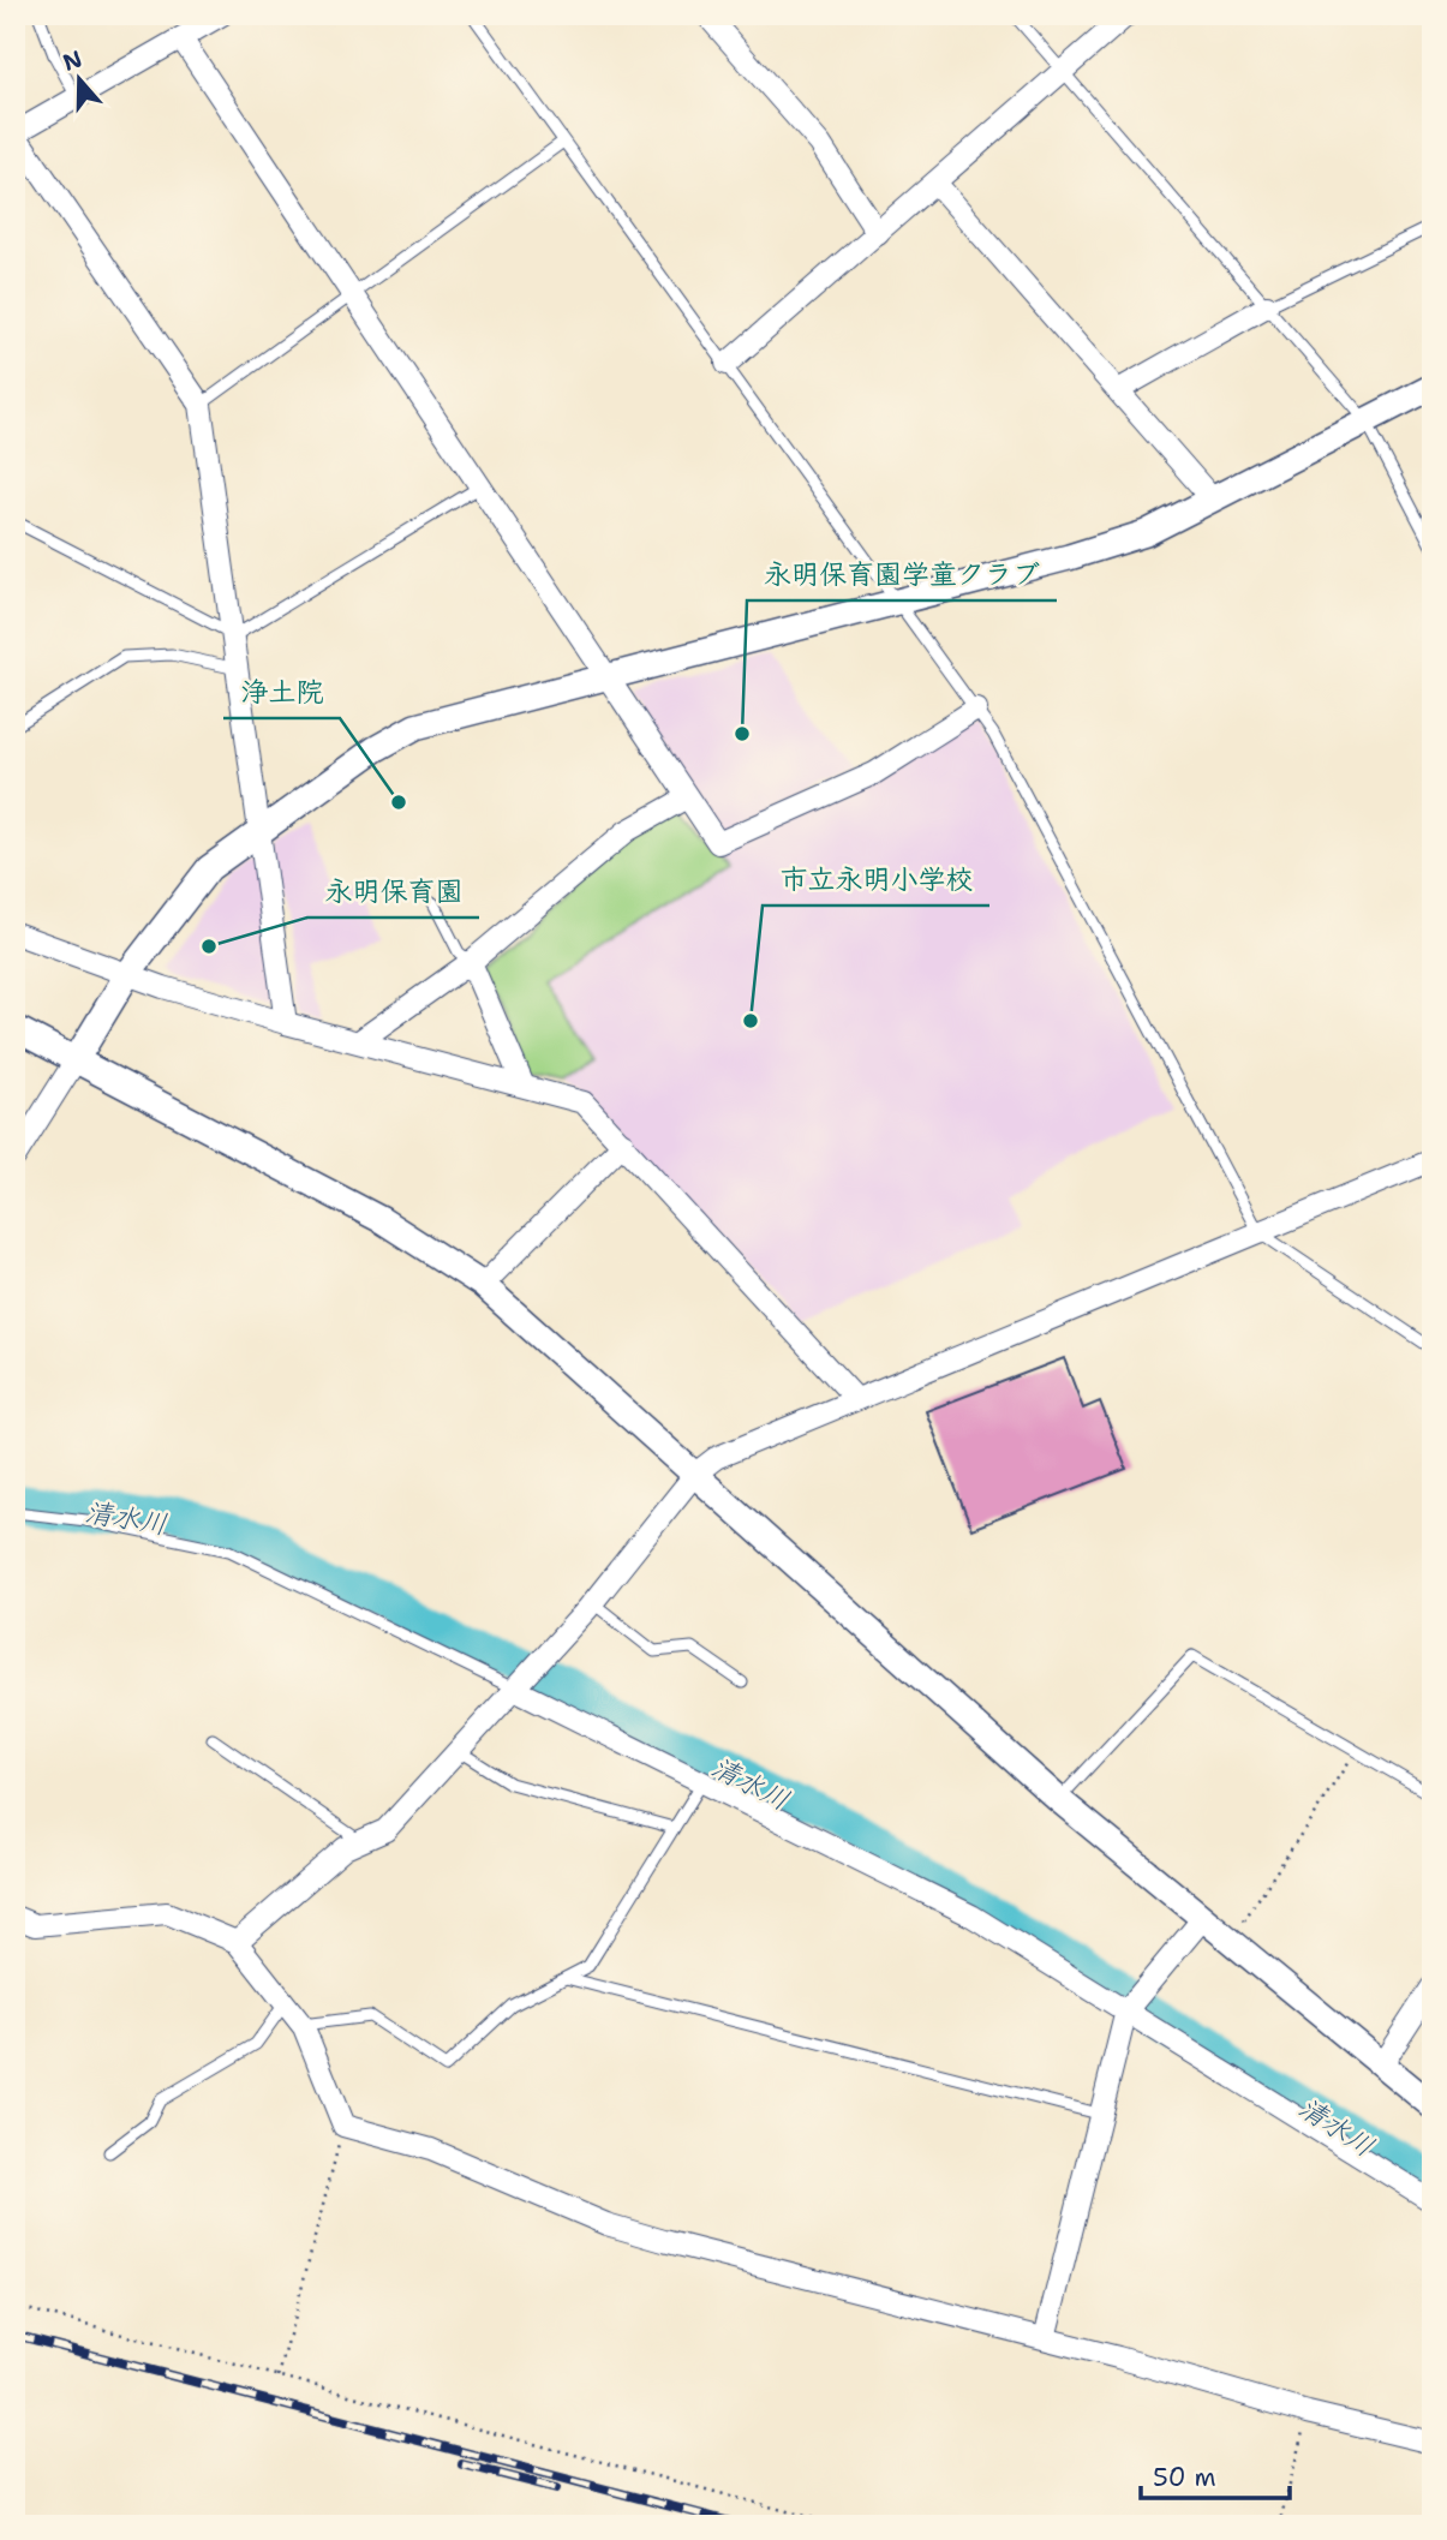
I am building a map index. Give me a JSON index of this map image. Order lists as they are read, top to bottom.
{
  "water": ["清水川"],
  "places": [
    "永明保育園学童クラブ",
    "浄土院",
    "永明保育園",
    "市立永明小学校"
  ],
  "scale_bar": "50 m",
  "north": "top"
}
